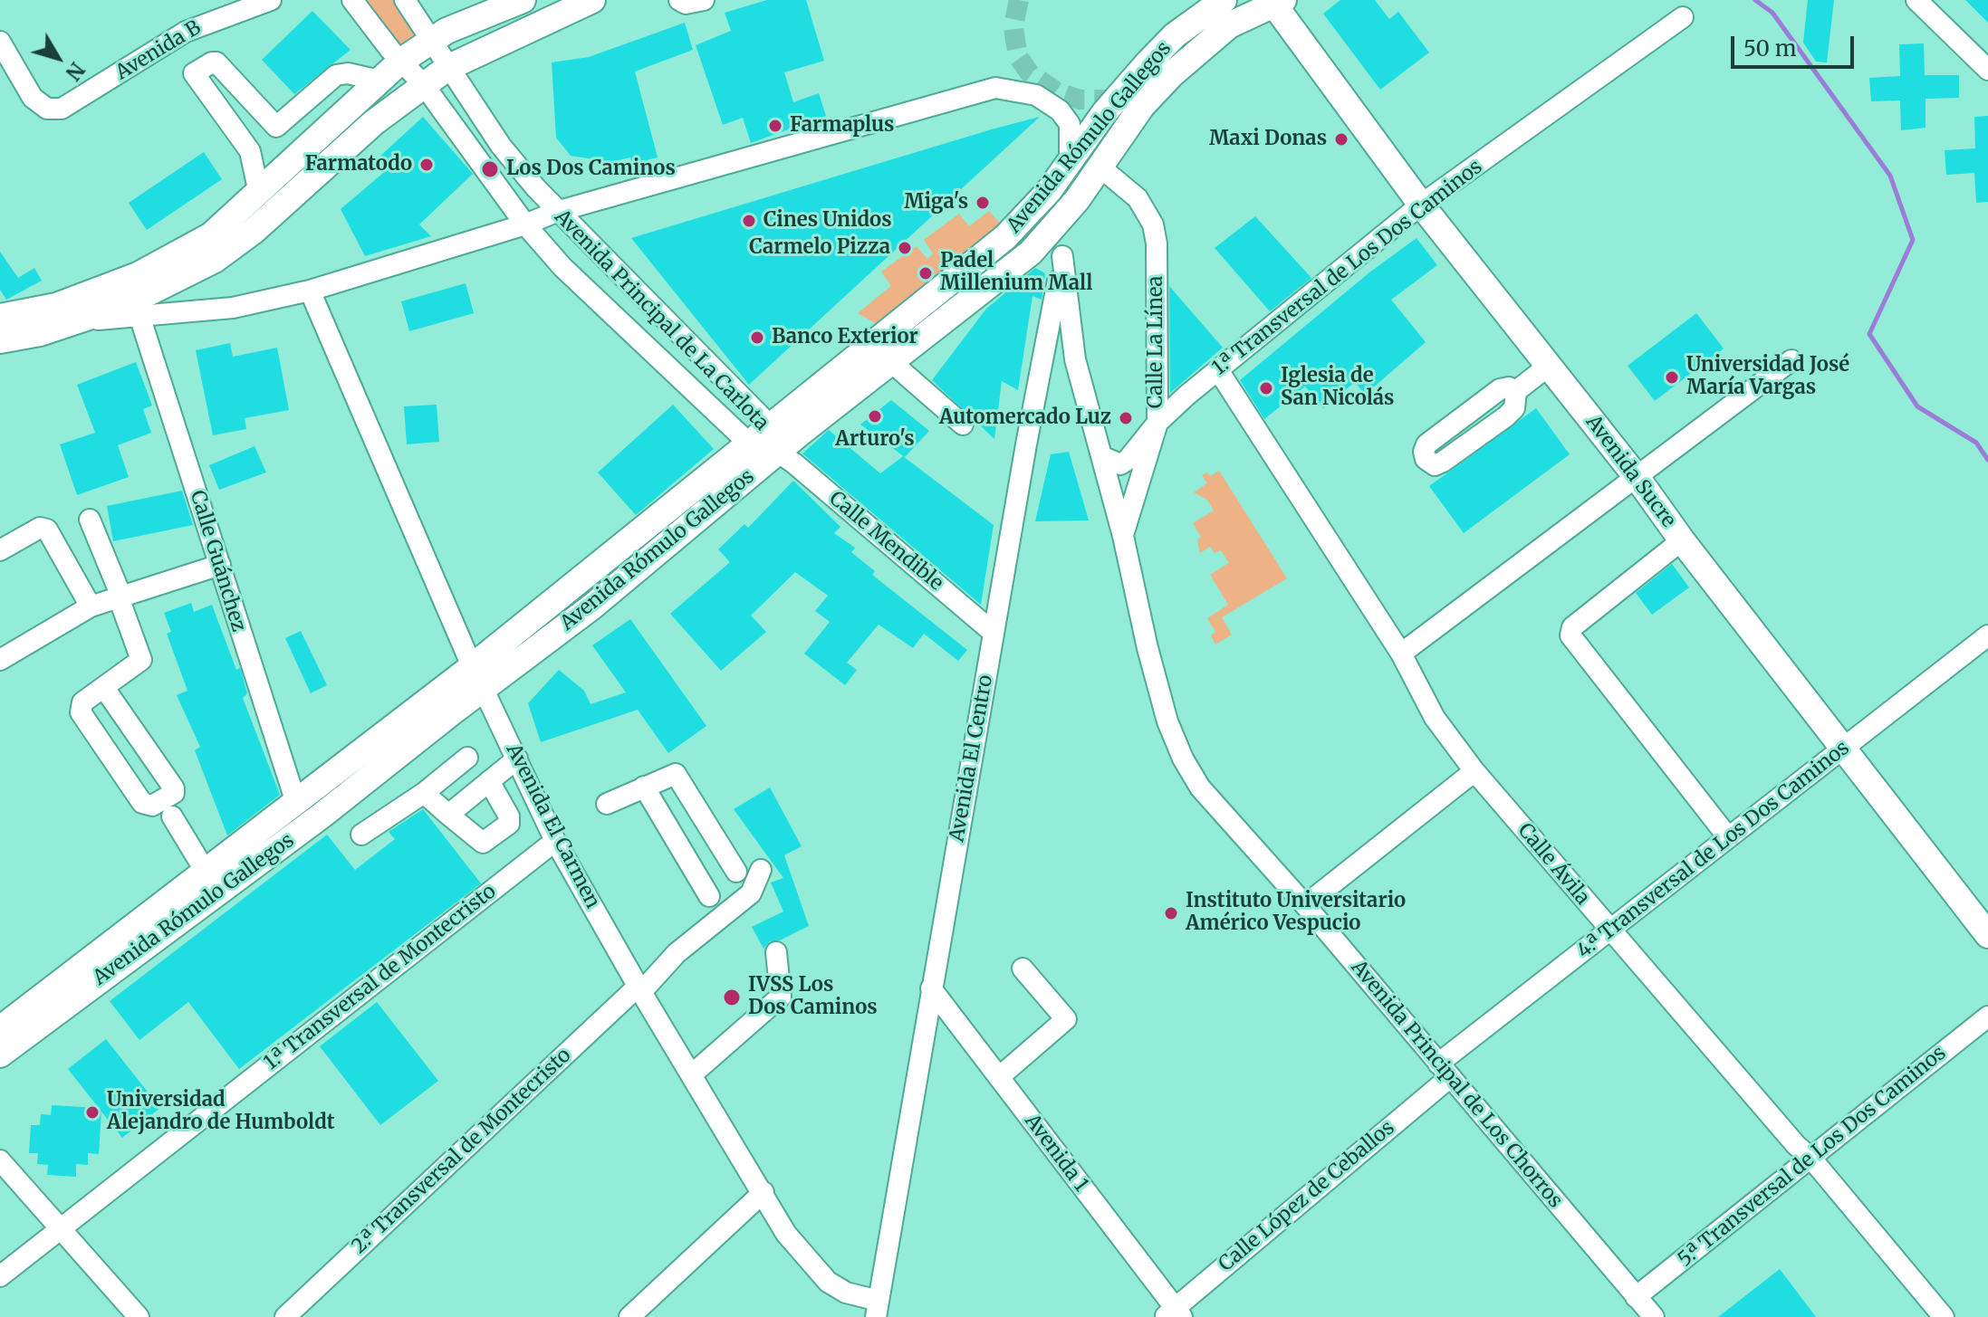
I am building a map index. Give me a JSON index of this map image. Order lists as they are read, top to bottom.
{
  "streets": {
    "main road": ["Avenida Rómulo Gallegos", "Avenida Sucre"],
    "street": [
      "Avenida B",
      "1.ª Transversal de Los Dos Caminos",
      "Avenida Principal de La Carlota",
      "Calle La Línea",
      "Calle Mendible",
      "Calle Guánchez",
      "Avenida El Centro",
      "Avenida El Carmen",
      "4.ª Transversal de Los Dos Caminos",
      "Calle Ávila",
      "1.ª Transversal de Montecristo",
      "Avenida Principal de Los Chorros",
      "2.ª Transversal de Montecristo",
      "Avenida 1",
      "5.ª Transversal de Los Dos Caminos",
      "Calle López de Ceballos"
    ]
  },
  "crossings": [
    ["Avenida Rómulo Gallegos", "Avenida Principal de La Carlota"],
    ["Avenida Rómulo Gallegos", "Calle La Línea"],
    ["Avenida Rómulo Gallegos", "Avenida Sucre"],
    ["Avenida Rómulo Gallegos", "Calle Mendible"],
    ["Avenida Rómulo Gallegos", "Calle Guánchez"],
    ["Avenida Rómulo Gallegos", "Avenida El Carmen"],
    ["Avenida Rómulo Gallegos", "Avenida Principal de Los Chorros"],
    ["1.ª Transversal de Los Dos Caminos", "Calle La Línea"],
    ["1.ª Transversal de Los Dos Caminos", "Avenida Sucre"],
    ["1.ª Transversal de Los Dos Caminos", "Calle Ávila"],
    ["Avenida Principal de La Carlota", "Calle Mendible"],
    ["Calle La Línea", "Avenida Principal de Los Chorros"],
    ["Avenida Sucre", "4.ª Transversal de Los Dos Caminos"],
    ["Calle Mendible", "Avenida El Centro"],
    ["Avenida El Centro", "Avenida El Carmen"],
    ["Avenida El Centro", "Avenida Principal de Los Chorros"],
    ["Avenida El Centro", "Avenida 1"],
    ["Avenida El Carmen", "1.ª Transversal de Montecristo"],
    ["Avenida El Carmen", "2.ª Transversal de Montecristo"],
    ["4.ª Transversal de Los Dos Caminos", "Calle Ávila"],
    ["4.ª Transversal de Los Dos Caminos", "Avenida Principal de Los Chorros"],
    ["4.ª Transversal de Los Dos Caminos", "Calle López de Ceballos"],
    ["Calle Ávila", "5.ª Transversal de Los Dos Caminos"],
    ["Avenida Principal de Los Chorros", "5.ª Transversal de Los Dos Caminos"],
    ["Avenida Principal de Los Chorros", "Calle López de Ceballos"],
    ["Avenida 1", "Calle López de Ceballos"]
  ],
  "places": [
    "Farmaplus",
    "Maxi Donas",
    "Farmatodo",
    "Los Dos Caminos",
    "Miga's",
    "Cines Unidos",
    "Carmelo Pizza",
    "Padel Millenium Mall",
    "Banco Exterior",
    "Universidad José María Vargas",
    "Iglesia de San Nicolás",
    "Arturo's",
    "Automercado Luz",
    "Instituto Universitario Américo Vespucio",
    "IVSS Los Dos Caminos",
    "Universidad Alejandro de Humboldt"
  ],
  "scale_bar": "50 m",
  "north": "bottom right"
}
